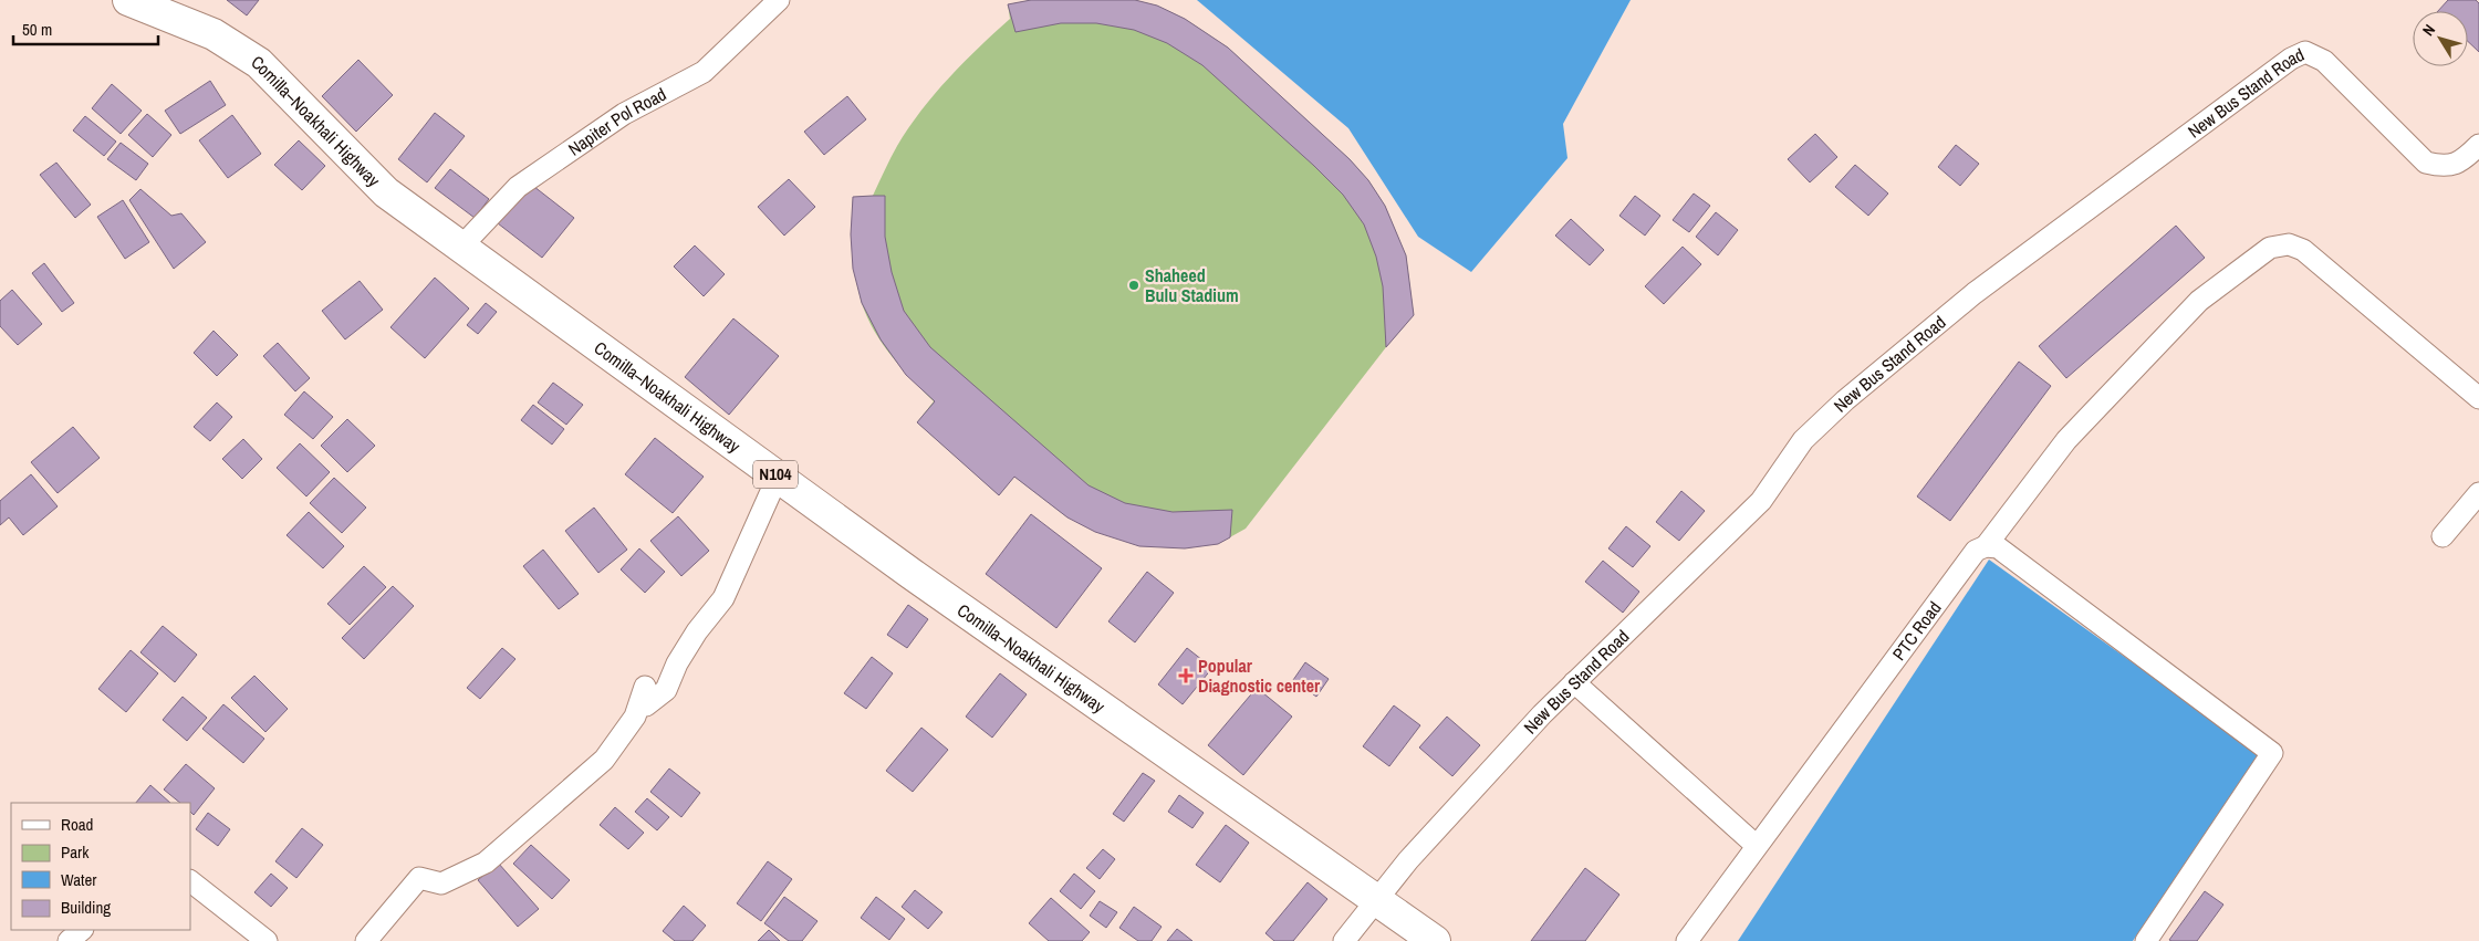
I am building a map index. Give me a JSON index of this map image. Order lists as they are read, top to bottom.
{
  "streets": {
    "highway": ["Comilla–Noakhali Highway", "N104"],
    "street": ["New Bus Stand Road", "Napiter Pol Road", "PTC Road"]
  },
  "crossings": [
    ["New Bus Stand Road", "Comilla–Noakhali Highway"],
    ["Napiter Pol Road", "Comilla–Noakhali Highway"]
  ],
  "places": {
    "other": ["Shaheed Bulu Stadium"],
    "health": ["Popular Diagnostic center"]
  },
  "legend": [
    "Road",
    "Park",
    "Water",
    "Building"
  ],
  "scale_bar": "50 m",
  "north": "top left"
}
